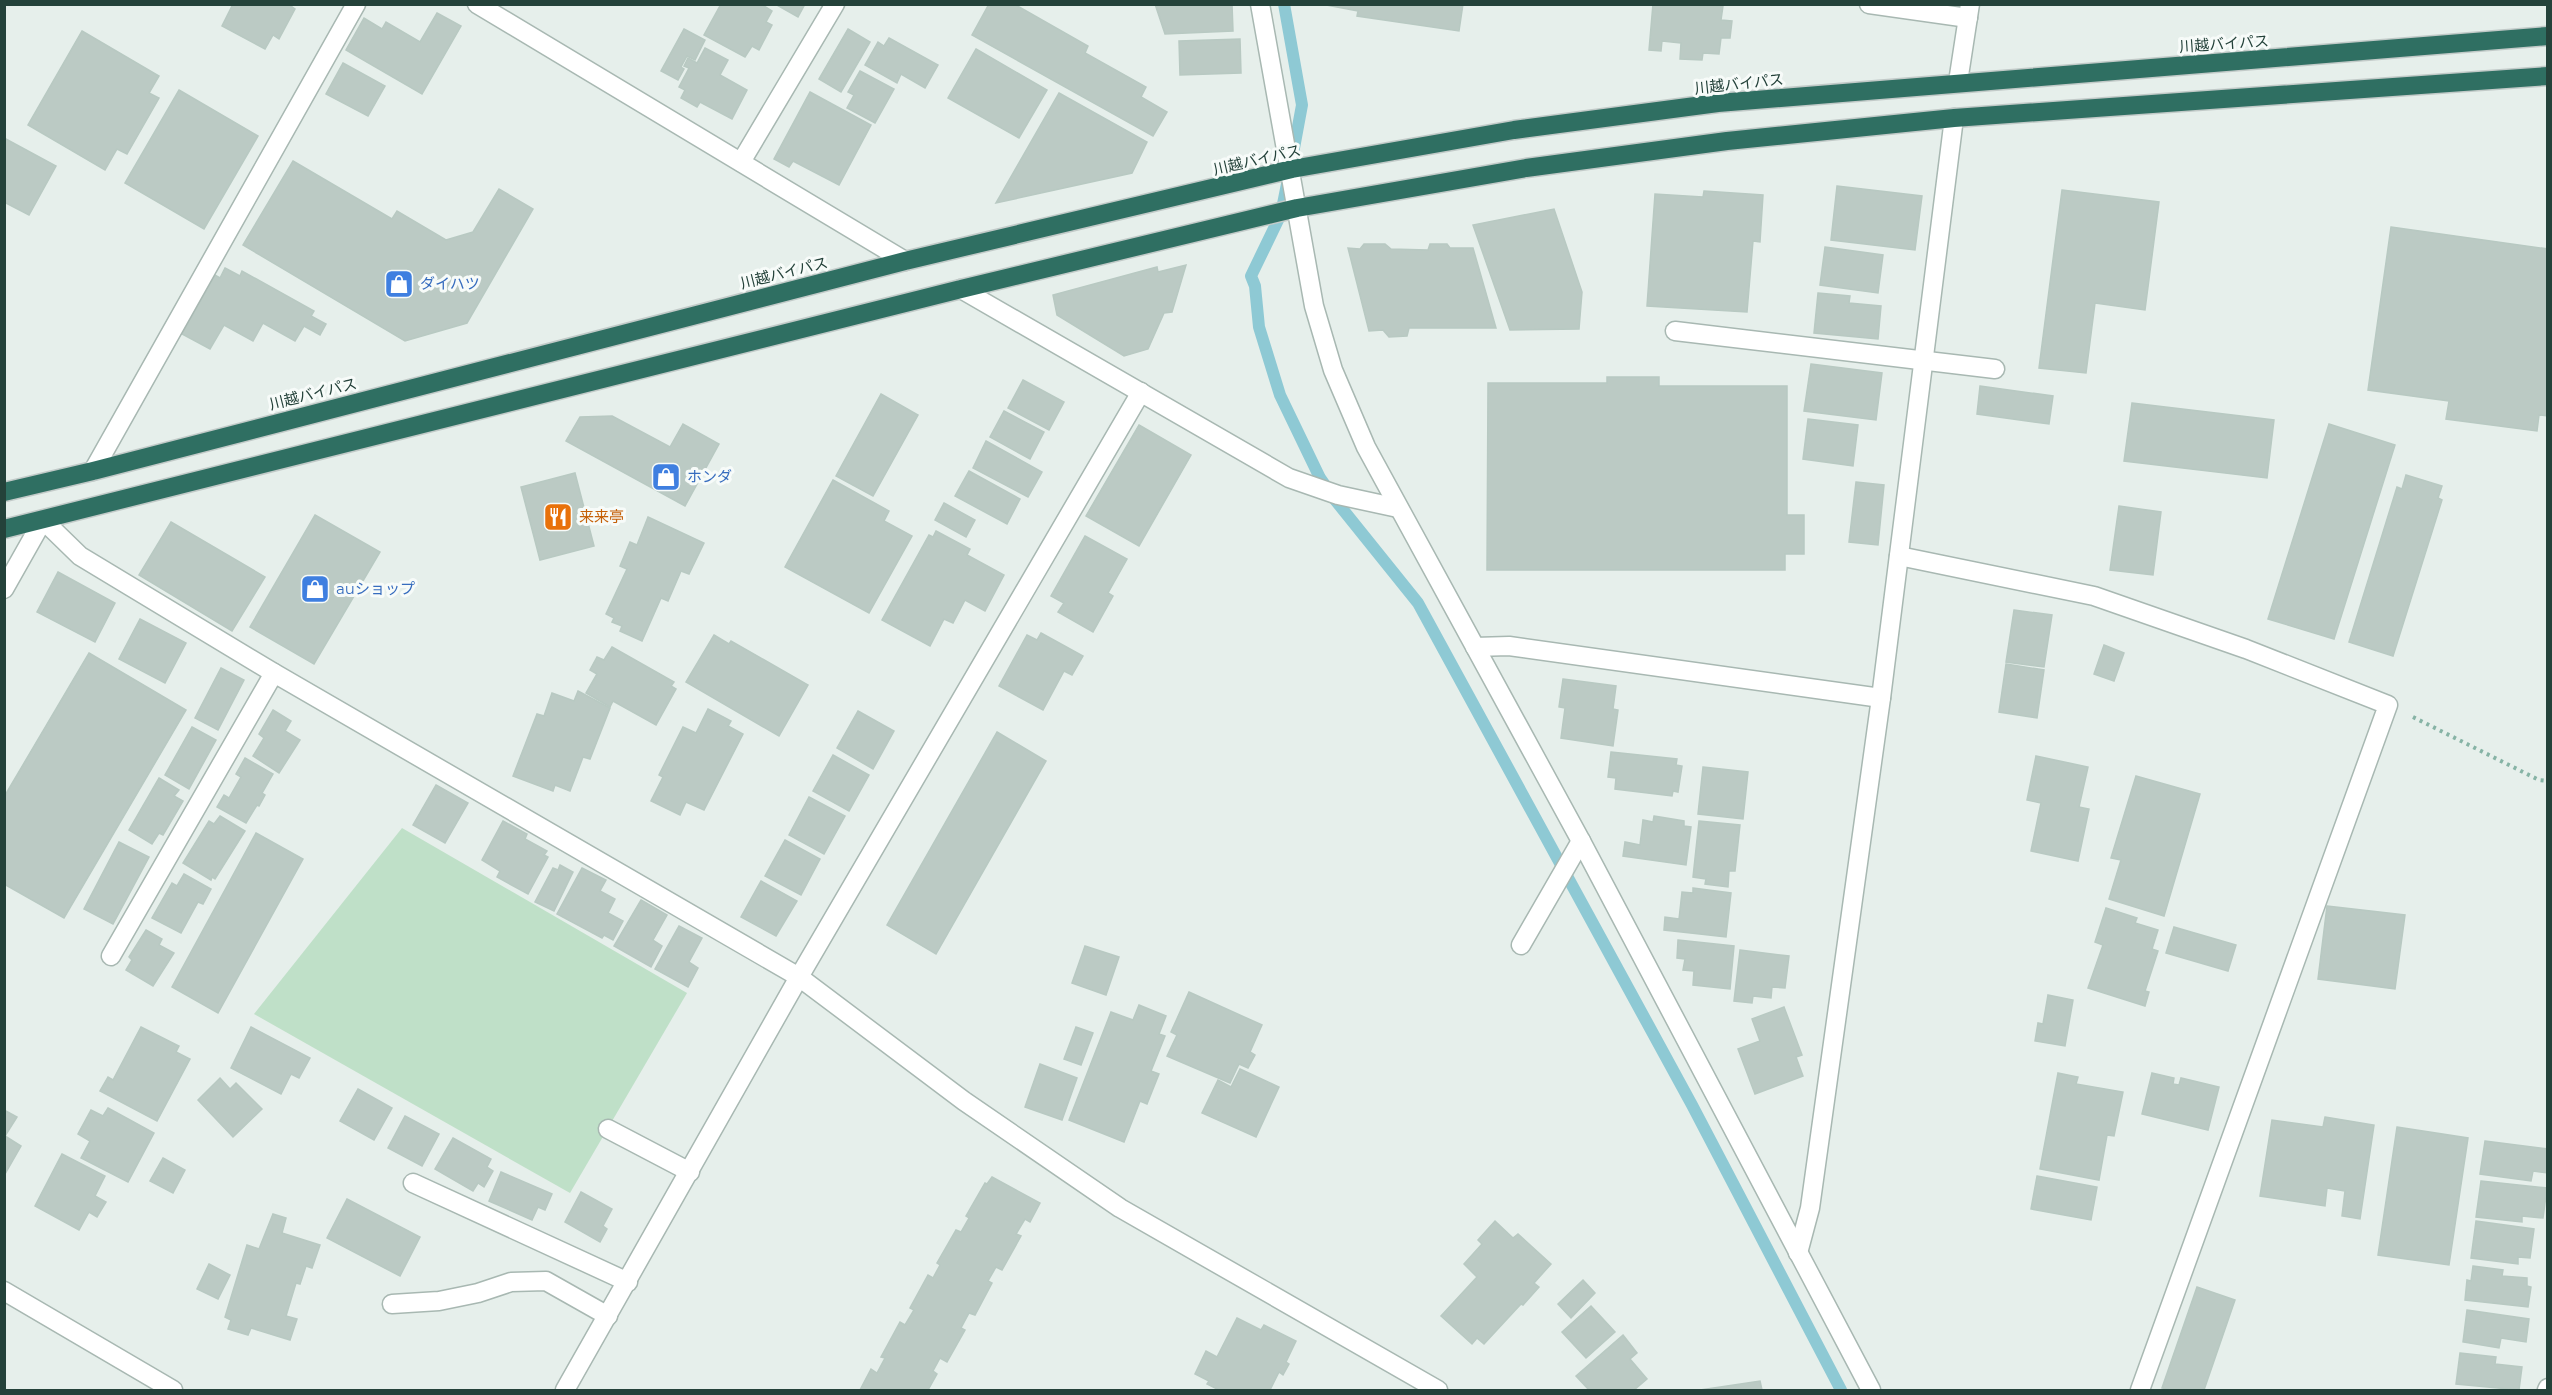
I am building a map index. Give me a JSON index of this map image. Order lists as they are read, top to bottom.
{
  "streets": {
    "highway": ["川越バイパス"]
  },
  "places": {
    "shop": ["ダイハツ", "ホンダ", "auショップ"],
    "restaurant": ["来来亭"]
  }
}
